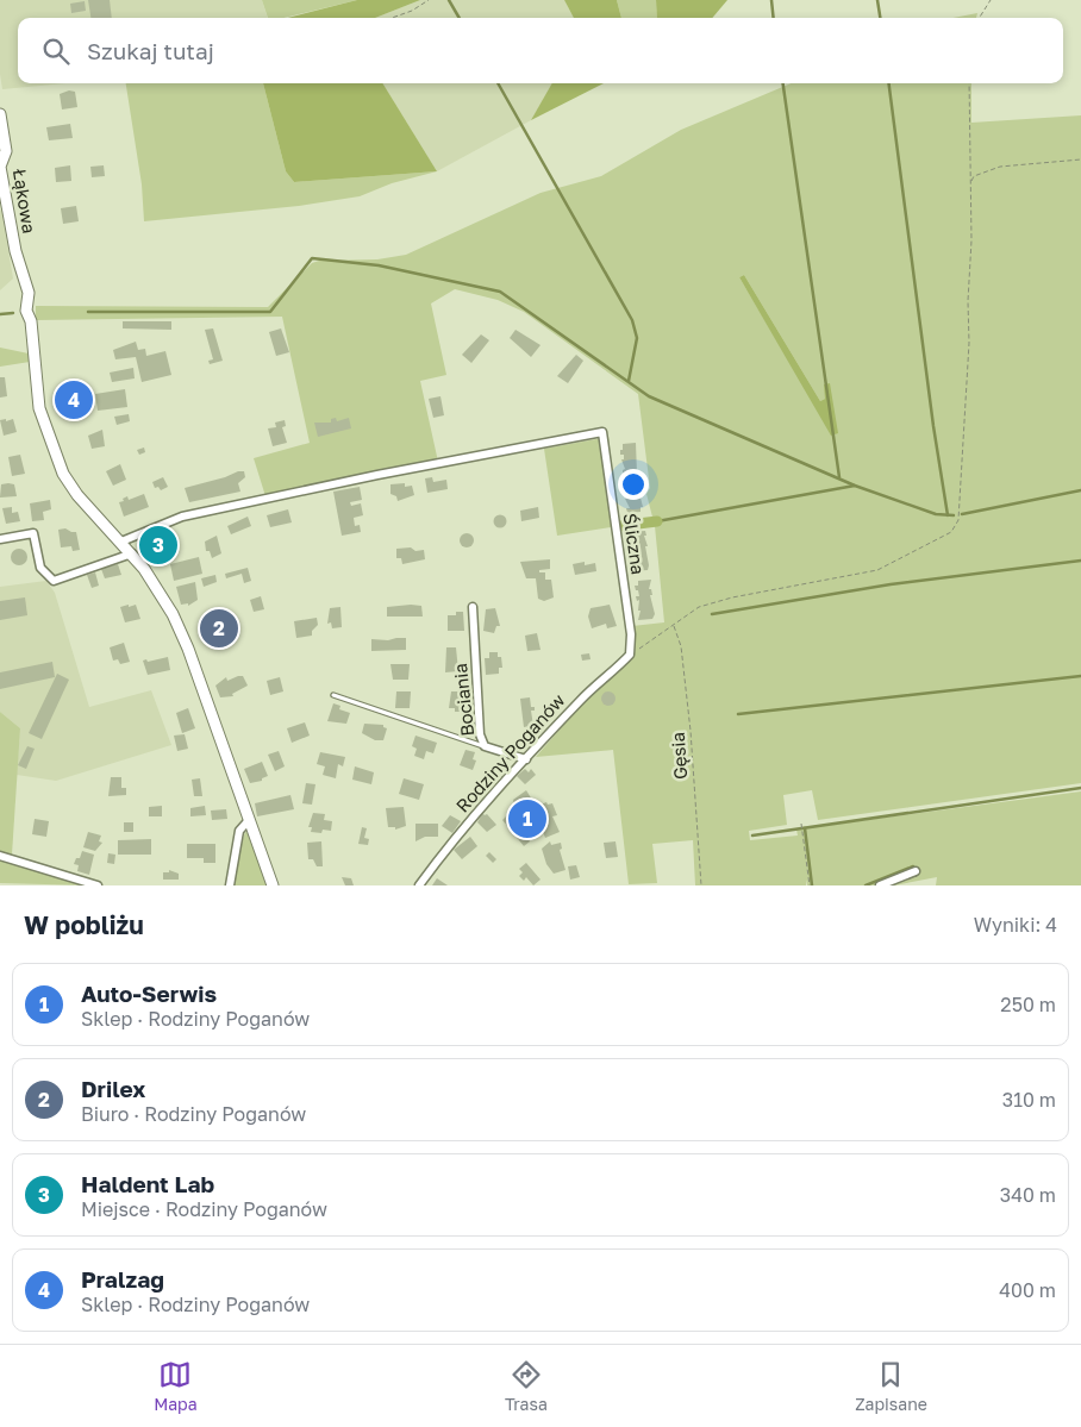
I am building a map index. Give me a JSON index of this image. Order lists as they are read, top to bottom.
{
  "streets": {
    "street": [
      "Łąkowa",
      "Śliczna",
      "Bociania",
      "Rodziny Poganów"
    ],
    "path": ["Gęsia"]
  },
  "crossings": [
    ["Łąkowa", "Śliczna"],
    ["Śliczna", "Rodziny Poganów"],
    ["Bociania", "Rodziny Poganów"]
  ],
  "page": {
    "search": "Szukaj tutaj",
    "pins": [
      "4",
      "3",
      "2",
      "1"
    ],
    "heading": ["W pobliżu", "Wyniki: 4"],
    "list": [
      {
        "mark": "1",
        "name": "Auto-Serwis",
        "note": "Sklep · Rodziny Poganów",
        "value": "250 m"
      },
      {
        "mark": "2",
        "name": "Drilex",
        "note": "Biuro · Rodziny Poganów",
        "value": "310 m"
      },
      {
        "mark": "3",
        "name": "Haldent Lab",
        "note": "Miejsce · Rodziny Poganów",
        "value": "340 m"
      },
      {
        "mark": "4",
        "name": "Pralzag",
        "note": "Sklep · Rodziny Poganów",
        "value": "400 m"
      }
    ],
    "nav": ["Mapa", "Trasa", "Zapisane"]
  }
}
